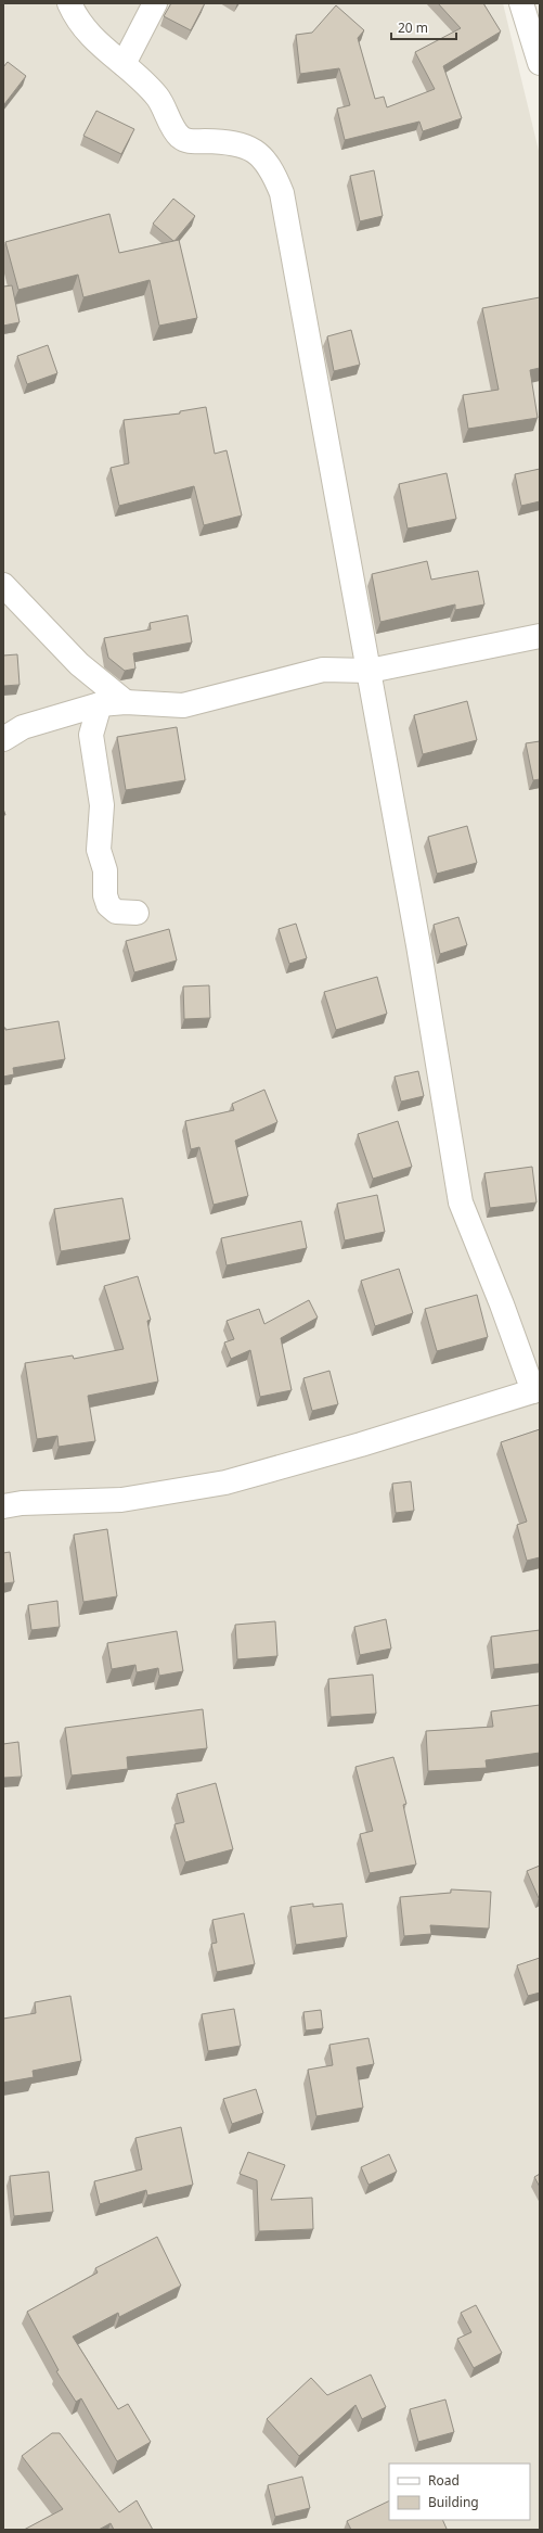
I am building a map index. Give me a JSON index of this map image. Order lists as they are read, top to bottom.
{
  "legend": ["Road", "Building"],
  "scale_bar": "20 m"
}
